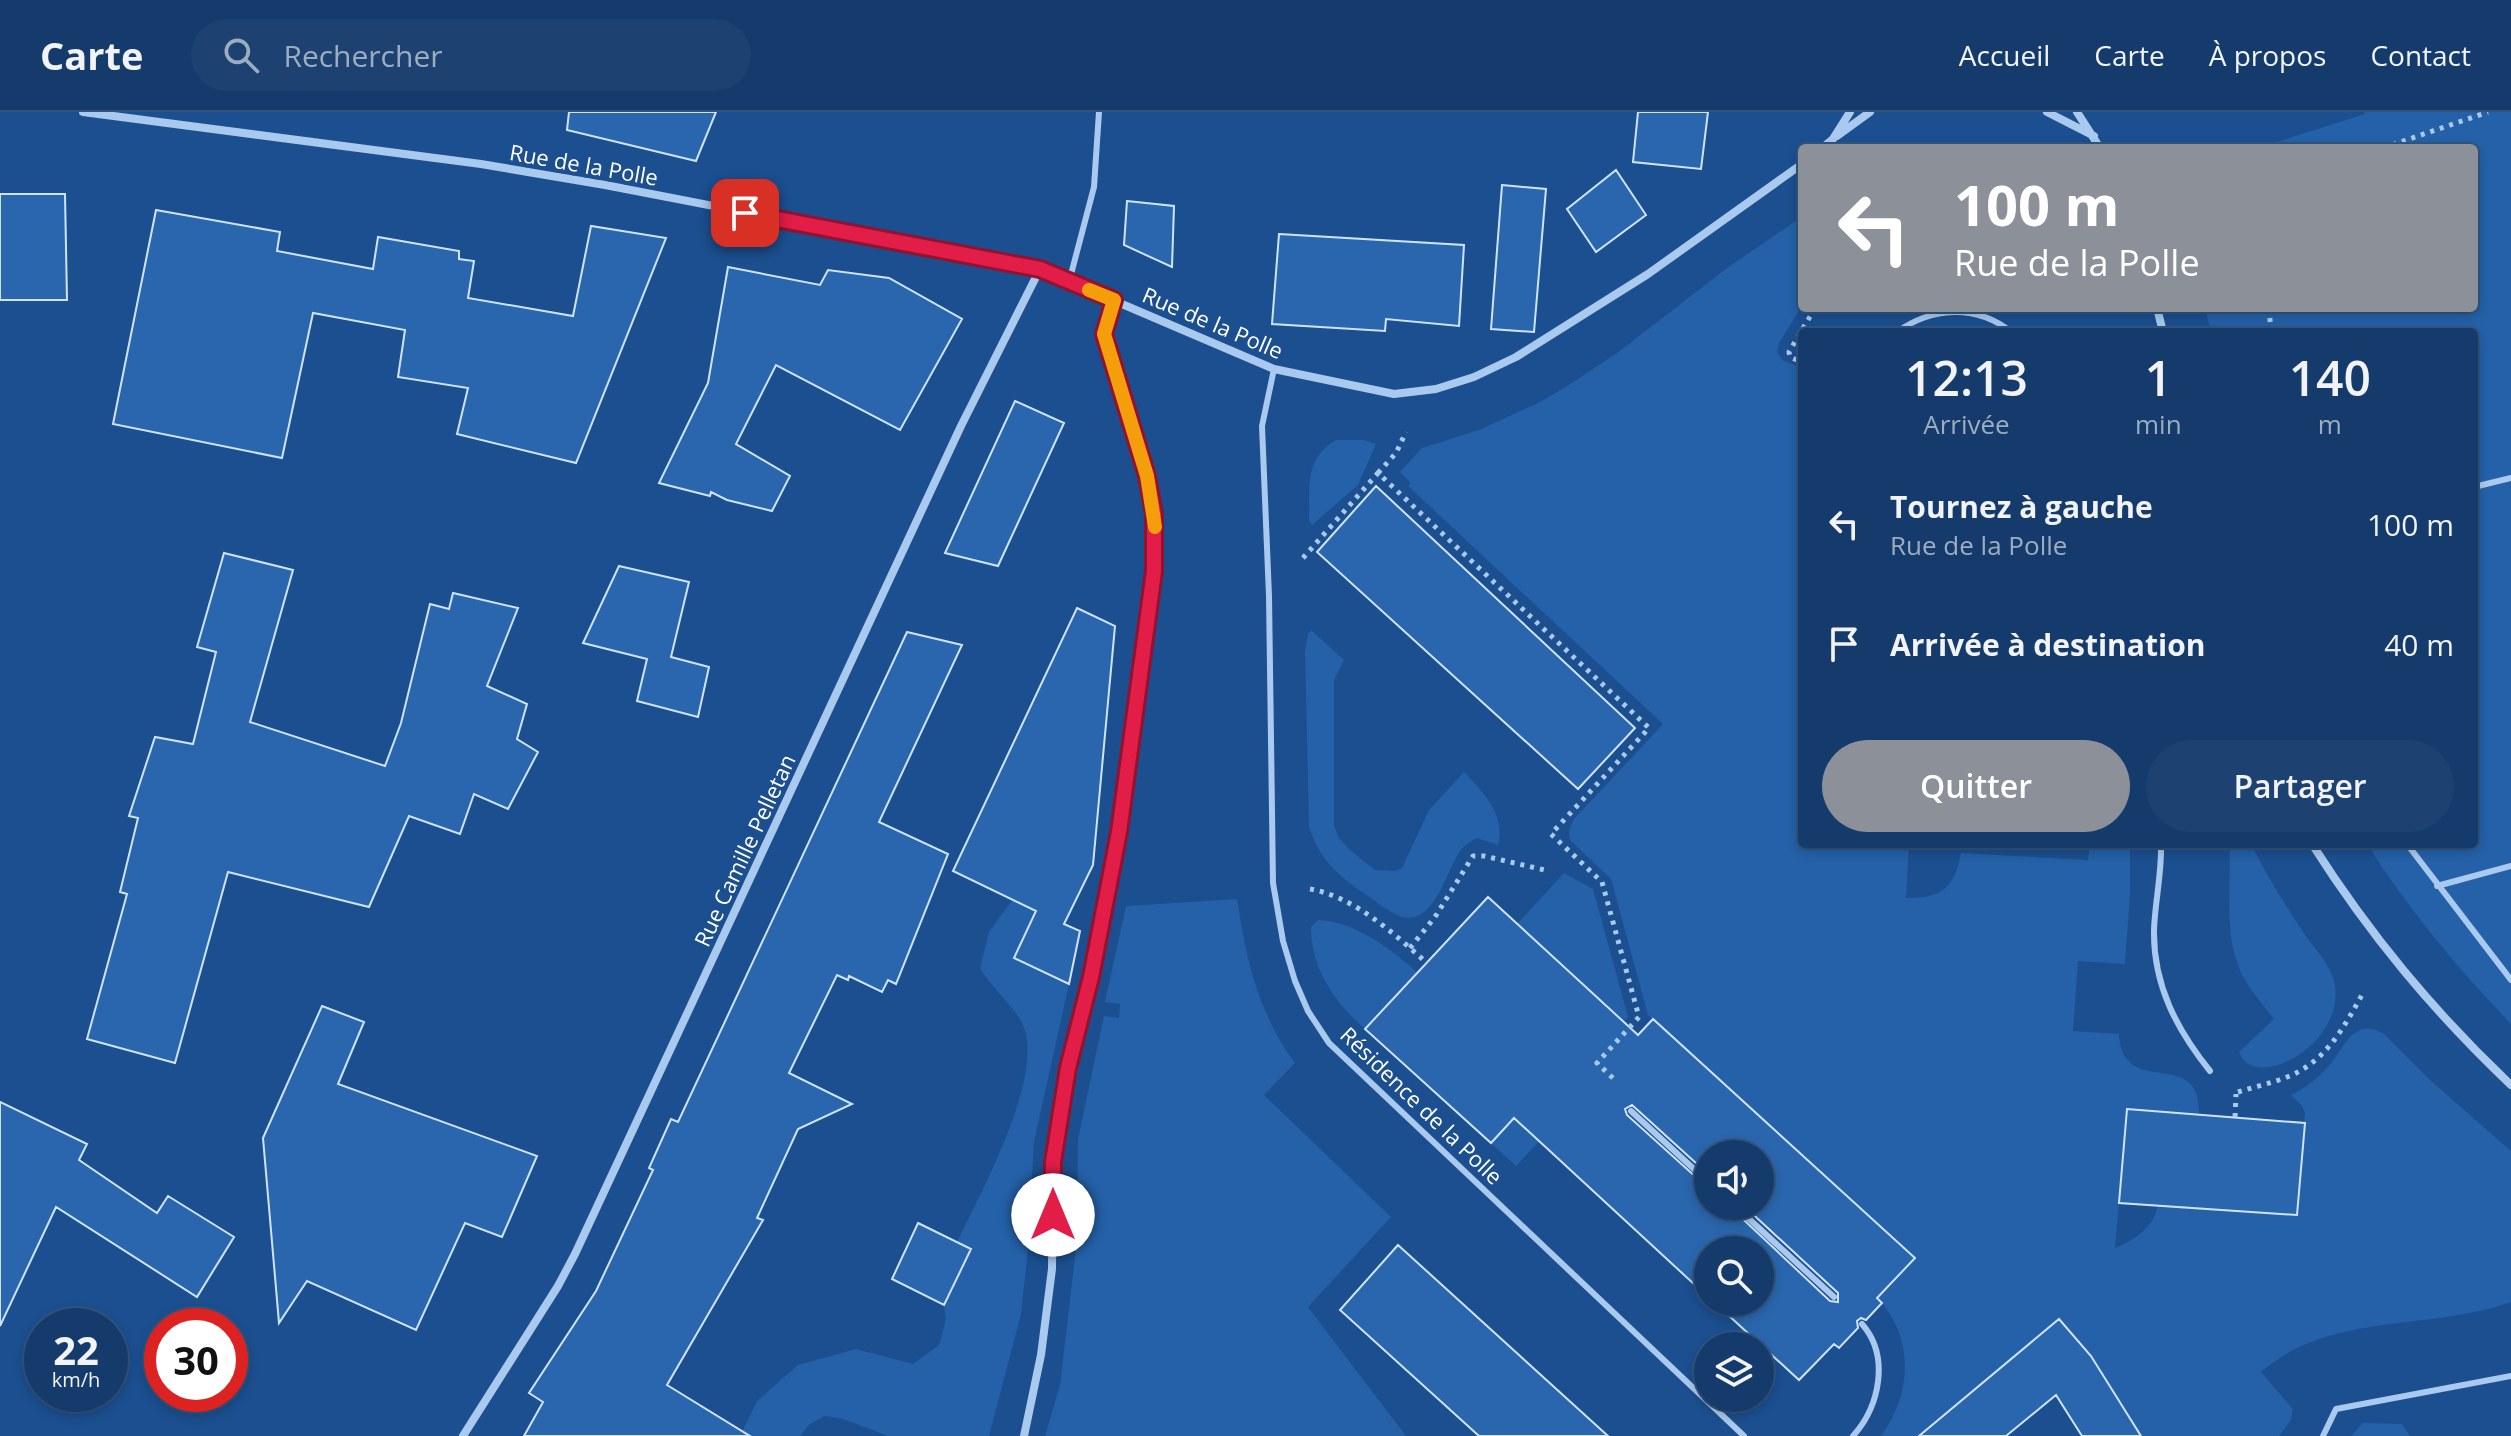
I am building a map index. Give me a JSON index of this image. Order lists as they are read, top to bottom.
{
  "streets": {
    "street": ["Rue de la Polle", "Rue Camille Pelletan"],
    "lane": ["Résidence de la Polle"]
  },
  "crossings": [
    ["Rue de la Polle", "Rue Camille Pelletan"],
    ["Rue de la Polle", "Résidence de la Polle"]
  ],
  "page": {
    "header": "Carte",
    "search": "Rechercher",
    "nav": [
      "Accueil",
      "Carte",
      "À propos",
      "Contact"
    ],
    "turn": ["100 m", "Rue de la Polle"],
    "eta": [
      "12:13",
      "Arrivée",
      "1",
      "min",
      "140",
      "m"
    ],
    "list": [
      {
        "name": "Tournez à gauche",
        "note": "Rue de la Polle",
        "value": "100 m"
      },
      {
        "name": "Arrivée à destination",
        "value": "40 m"
      }
    ],
    "buttons": ["Quitter", "Partager"],
    "speed": "22 km/h",
    "limit": "30"
  }
}
